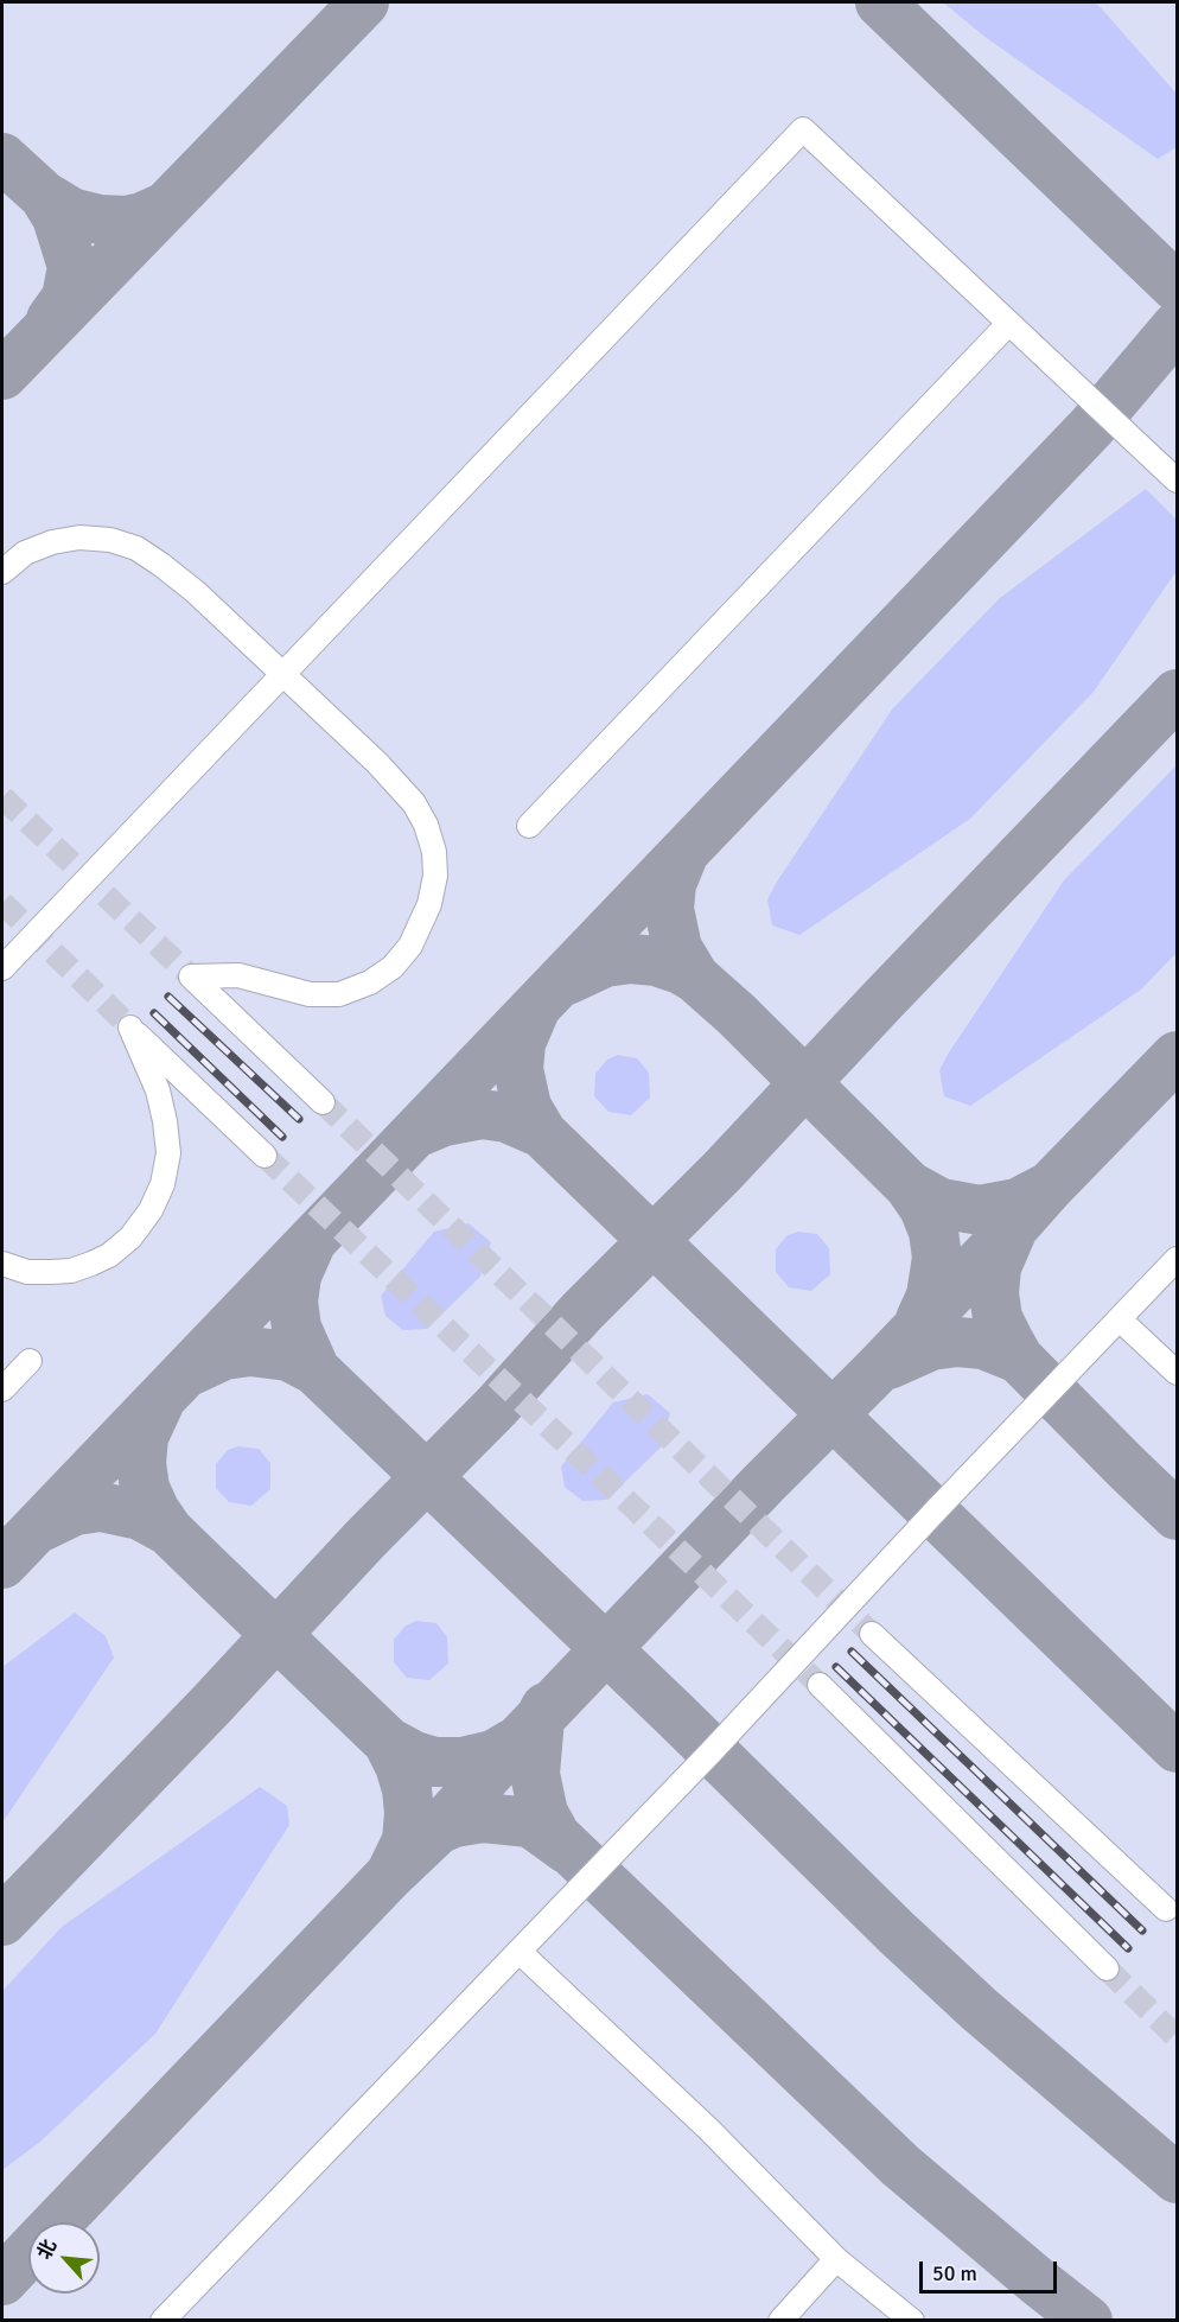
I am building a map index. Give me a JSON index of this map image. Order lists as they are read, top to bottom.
{
  "scale_bar": "50 m",
  "north": "top left"
}
